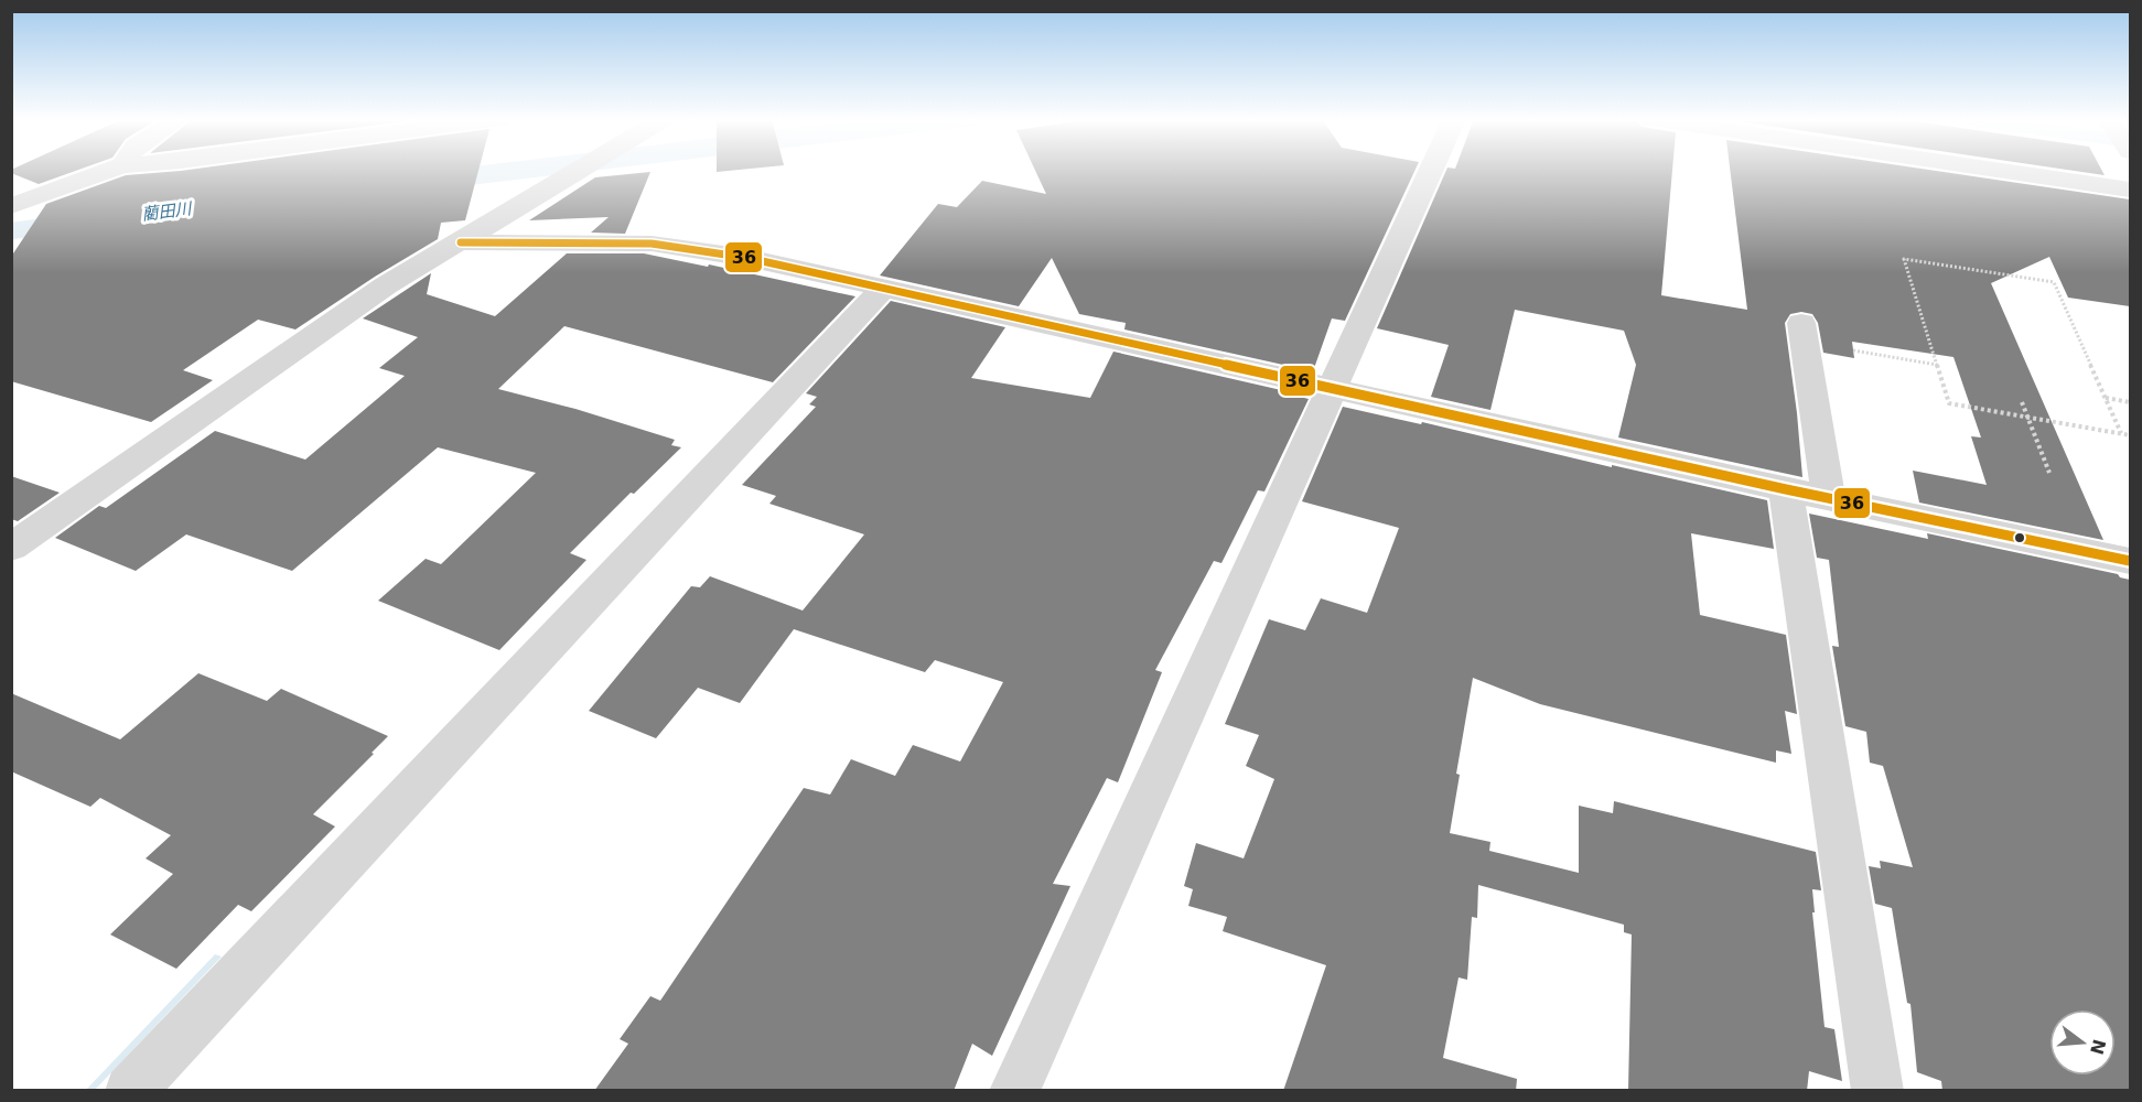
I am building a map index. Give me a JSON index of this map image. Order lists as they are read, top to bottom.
{
  "water": ["藺田川"],
  "lines": ["transit line 36"],
  "north": "right"
}
